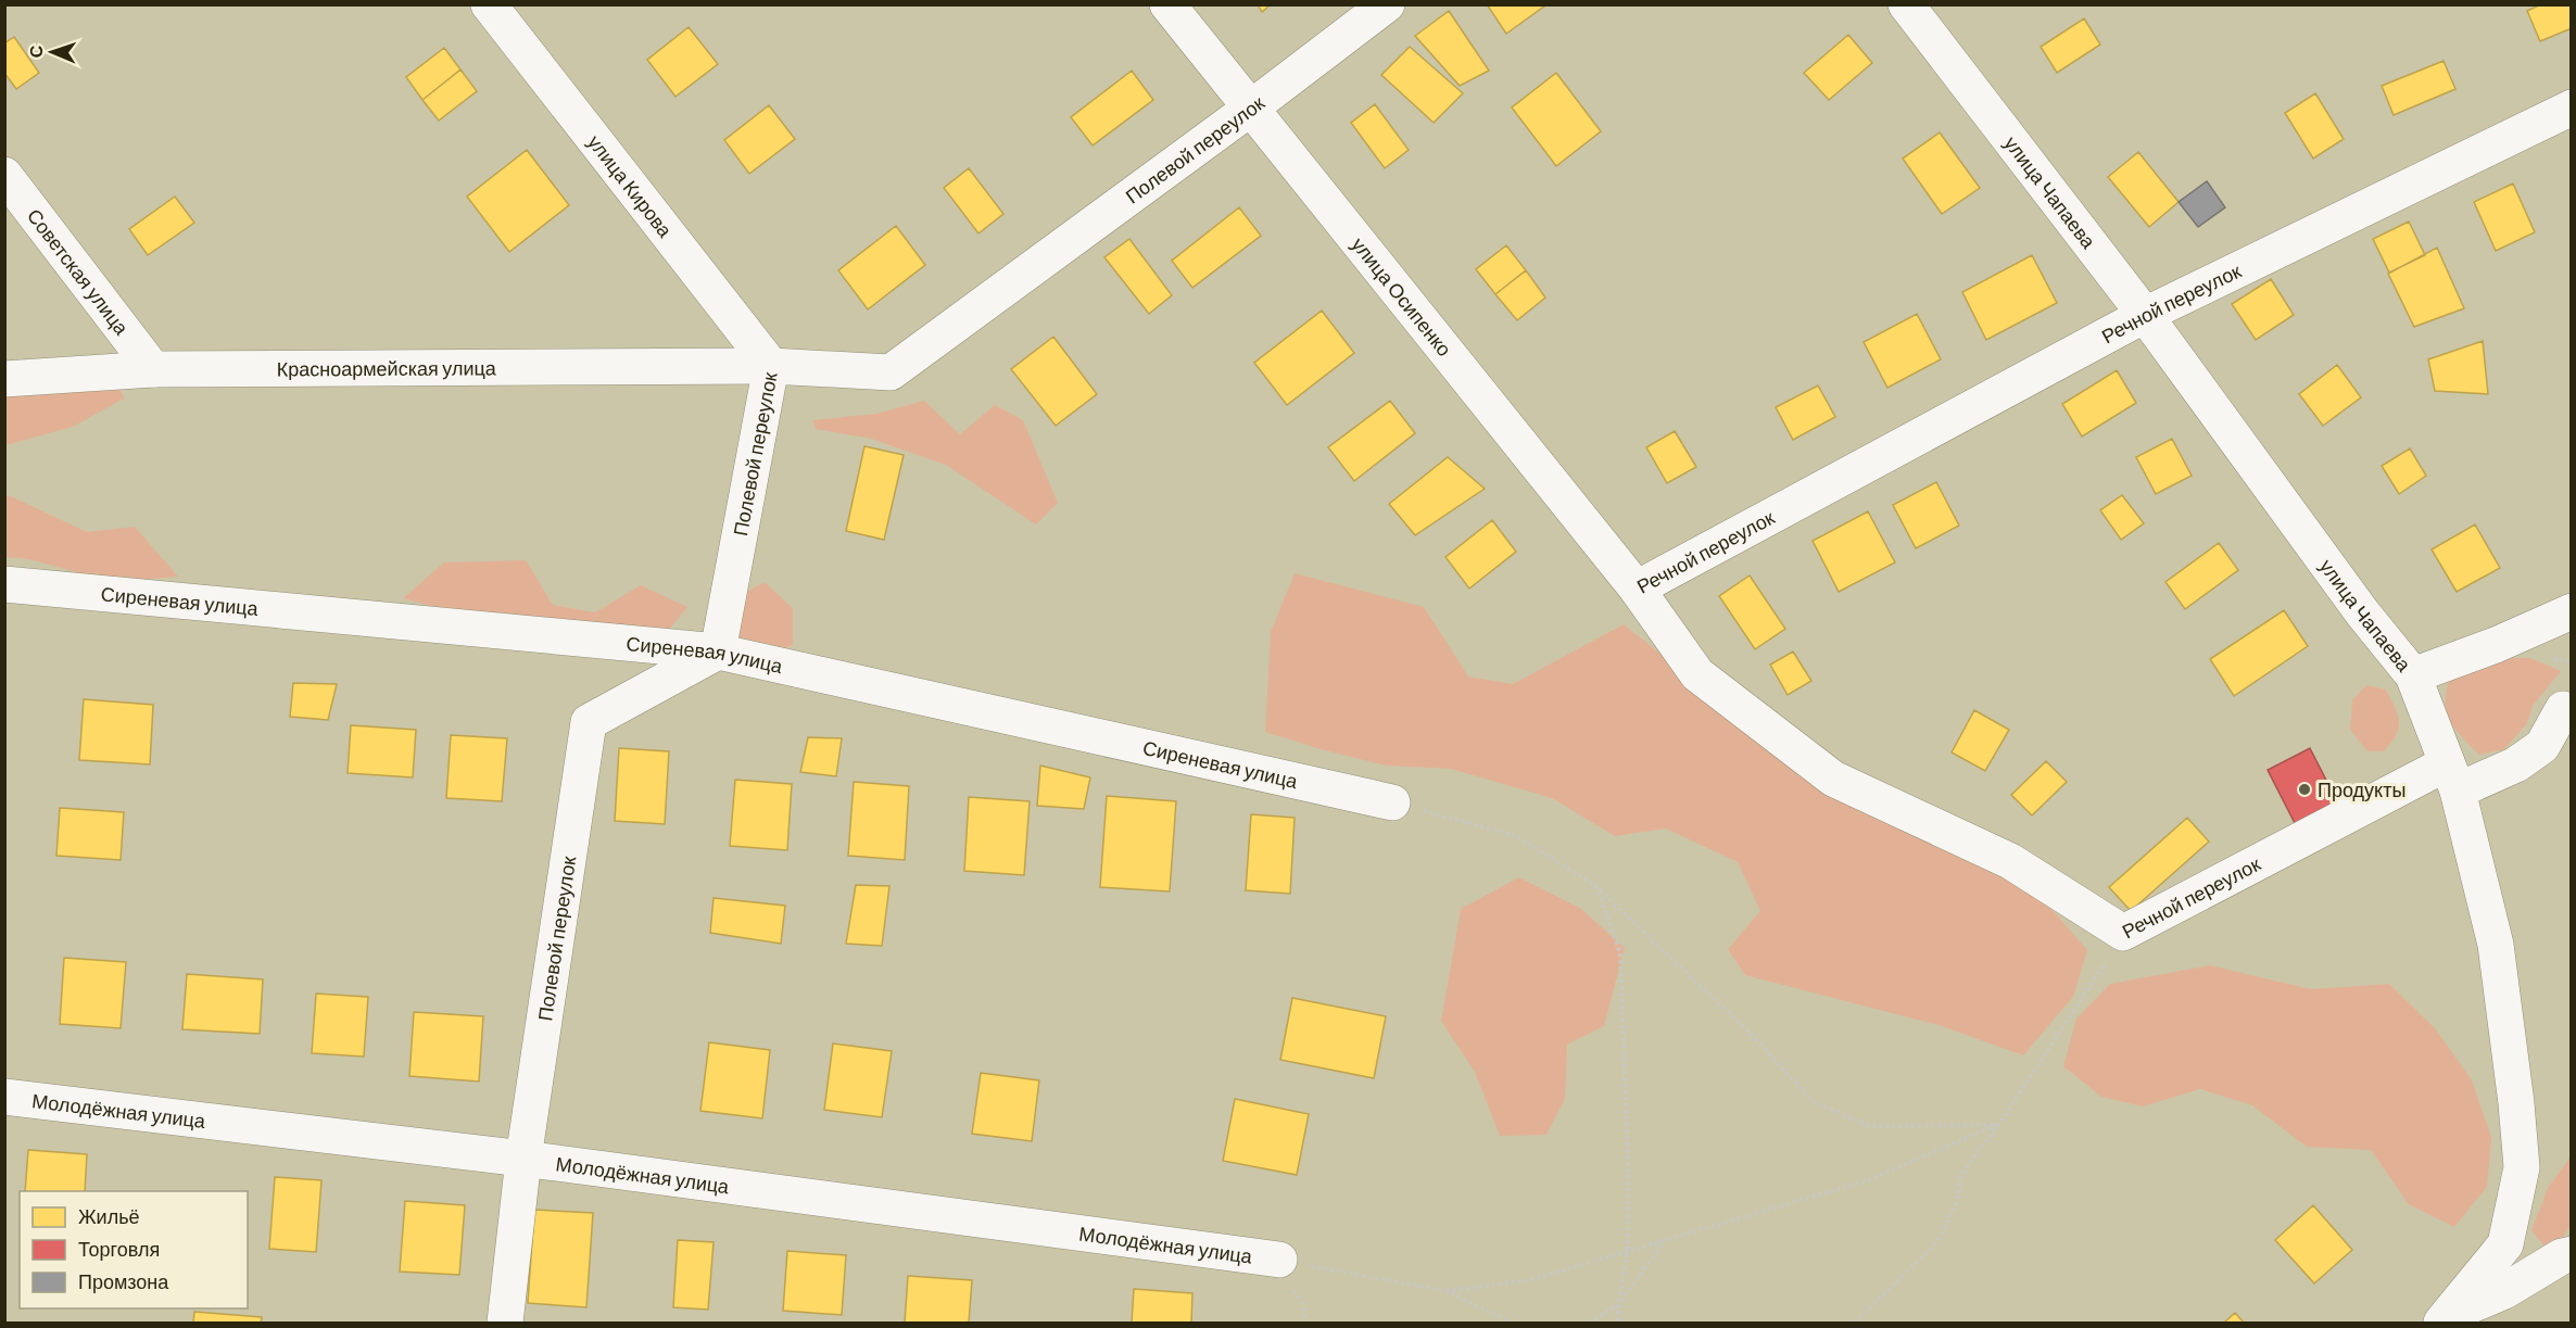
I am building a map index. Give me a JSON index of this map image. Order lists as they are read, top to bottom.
{
  "streets": {
    "street": [
      "Полевой переулок",
      "улица Кирова",
      "улица Чапаева",
      "Советская улица",
      "улица Осипенко",
      "Речной переулок",
      "Красноармейская улица",
      "Сиреневая улица",
      "Молодёжная улица"
    ]
  },
  "crossings": [
    ["Полевой переулок", "улица Кирова"],
    ["Полевой переулок", "улица Осипенко"],
    ["Полевой переулок", "Красноармейская улица"],
    ["Полевой переулок", "Сиреневая улица"],
    ["Полевой переулок", "Молодёжная улица"],
    ["улица Кирова", "Красноармейская улица"],
    ["улица Чапаева", "Речной переулок"],
    ["Советская улица", "Красноармейская улица"],
    ["улица Осипенко", "Речной переулок"]
  ],
  "places": ["Продукты"],
  "legend": ["Жильё", "Торговля", "Промзона"],
  "north": "left"
}
